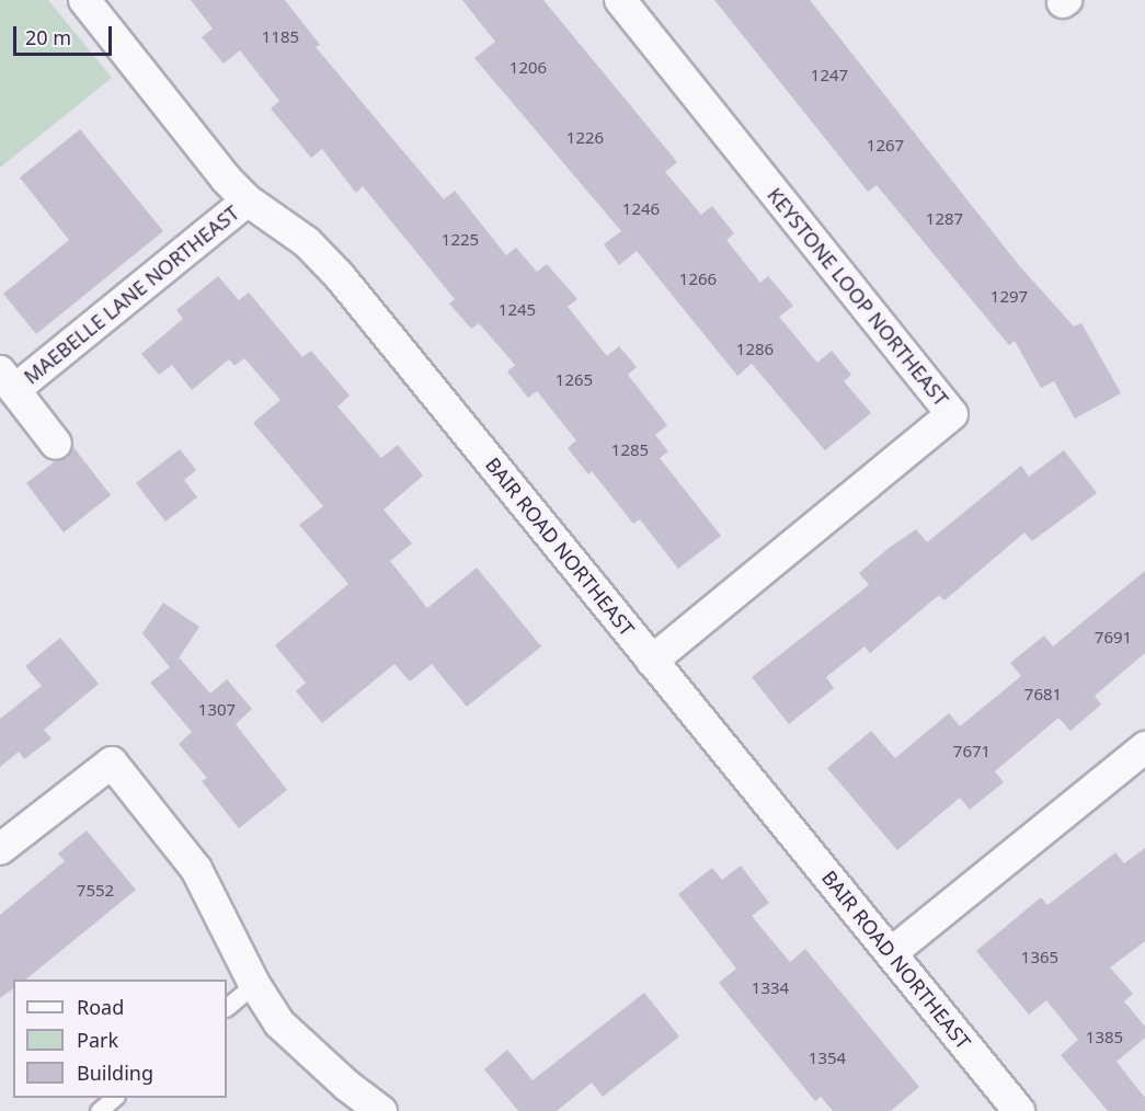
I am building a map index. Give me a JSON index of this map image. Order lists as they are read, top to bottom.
{
  "streets": {
    "street": ["MAEBELLE LANE NORTHEAST", "KEYSTONE LOOP NORTHEAST", "BAIR ROAD NORTHEAST"]
  },
  "crossings": [
    ["MAEBELLE LANE NORTHEAST", "BAIR ROAD NORTHEAST"],
    ["KEYSTONE LOOP NORTHEAST", "BAIR ROAD NORTHEAST"]
  ],
  "house_numbers": [
    "1185",
    "1206",
    "1247",
    "1226",
    "1267",
    "1246",
    "1287",
    "1225",
    "1266",
    "1297",
    "1245",
    "1286",
    "1265",
    "1285",
    "7691",
    "7681",
    "1307",
    "7671",
    "7552",
    "1365",
    "1334",
    "1385",
    "1354"
  ],
  "legend": ["Road", "Park", "Building"],
  "scale_bar": "20 m"
}
